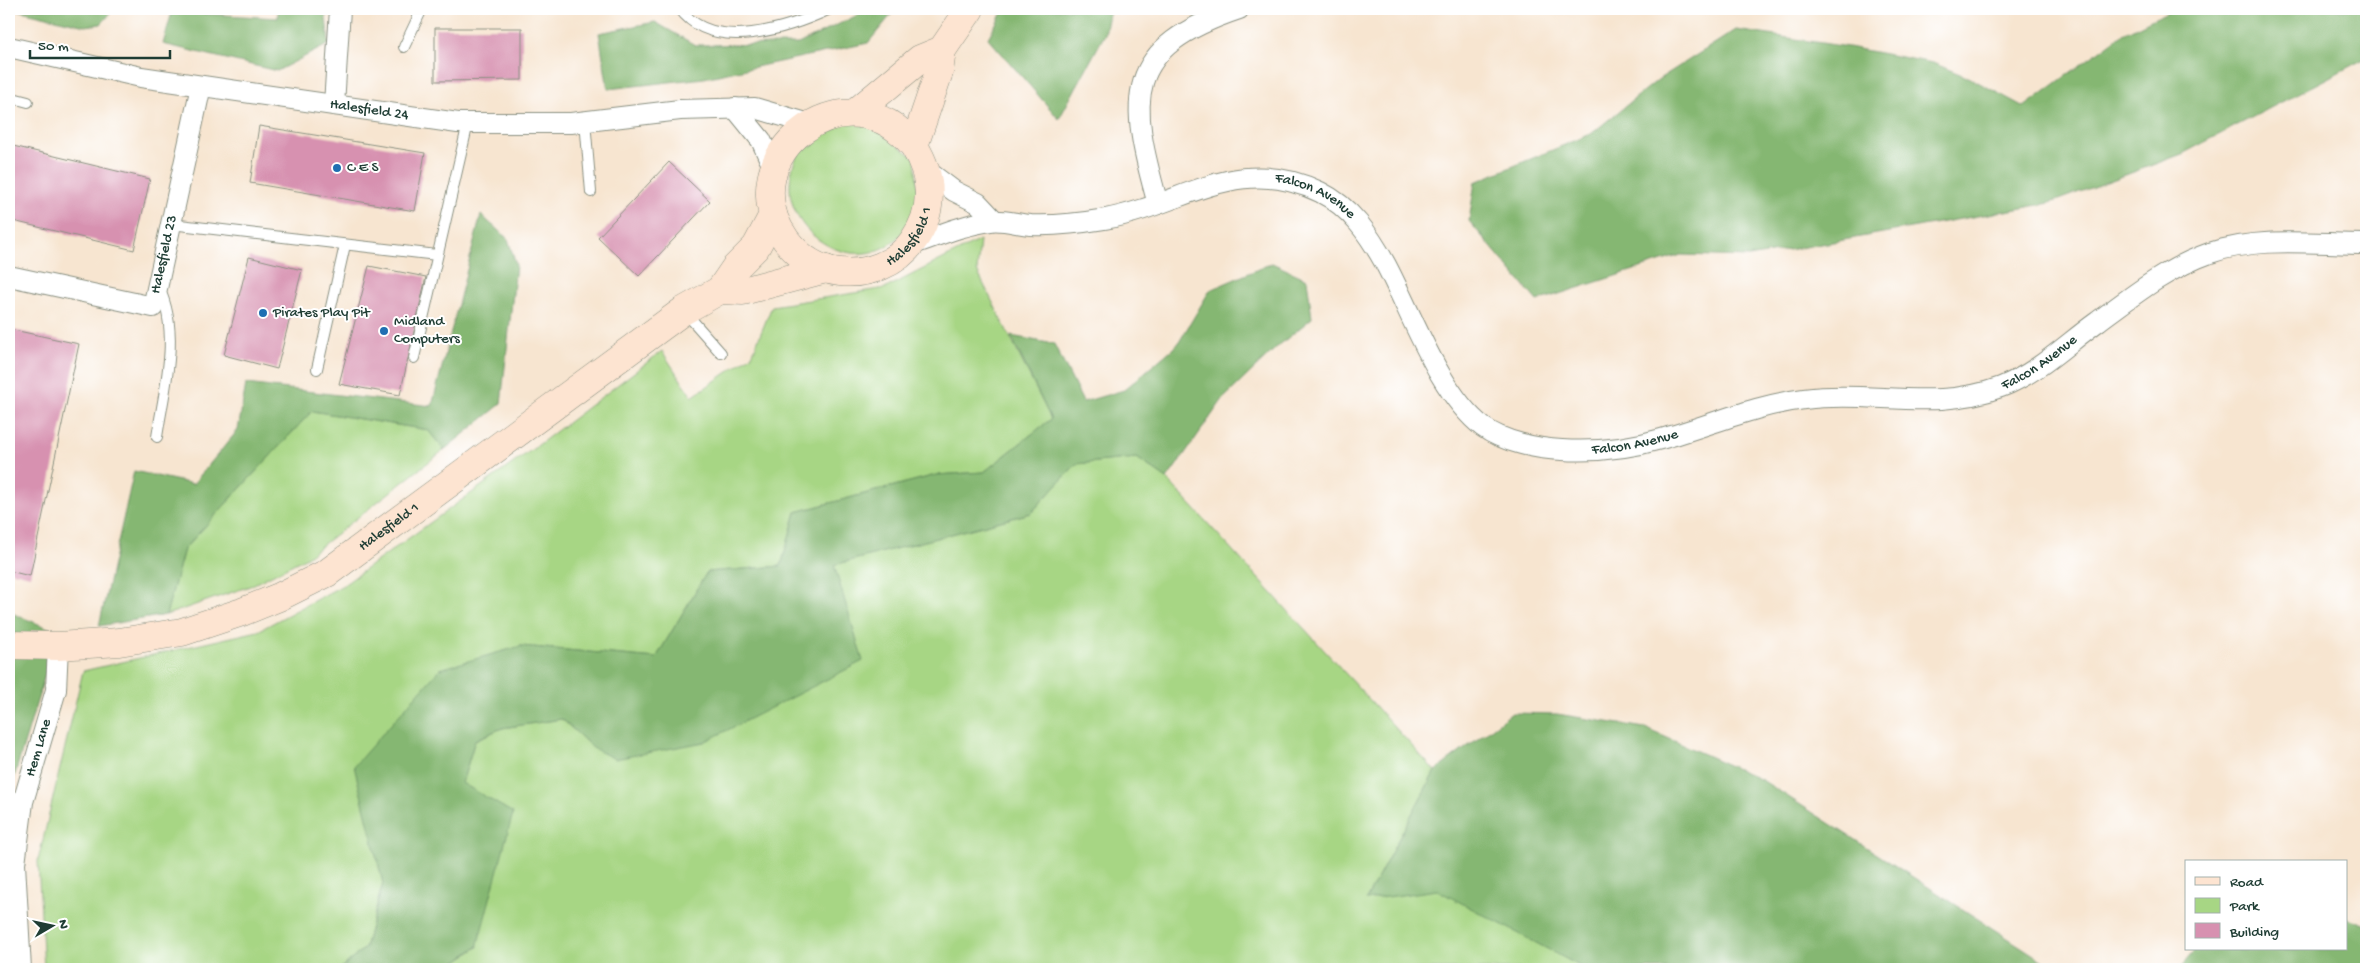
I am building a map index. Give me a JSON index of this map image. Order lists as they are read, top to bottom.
{
  "streets": {
    "street": [
      "Halesfield 24",
      "Falcon Avenue",
      "Halesfield 1",
      "Halesfield 23",
      "Hem Lane"
    ]
  },
  "crossings": [
    ["Halesfield 24", "Falcon Avenue"],
    ["Halesfield 24", "Halesfield 1"],
    ["Halesfield 24", "Halesfield 23"],
    ["Falcon Avenue", "Halesfield 1"],
    ["Halesfield 1", "Hem Lane"]
  ],
  "places": ["C E S", "Pirates Play Pit", "Midland Computers"],
  "legend": ["Road", "Park", "Building"],
  "scale_bar": "50 m",
  "north": "right"
}
